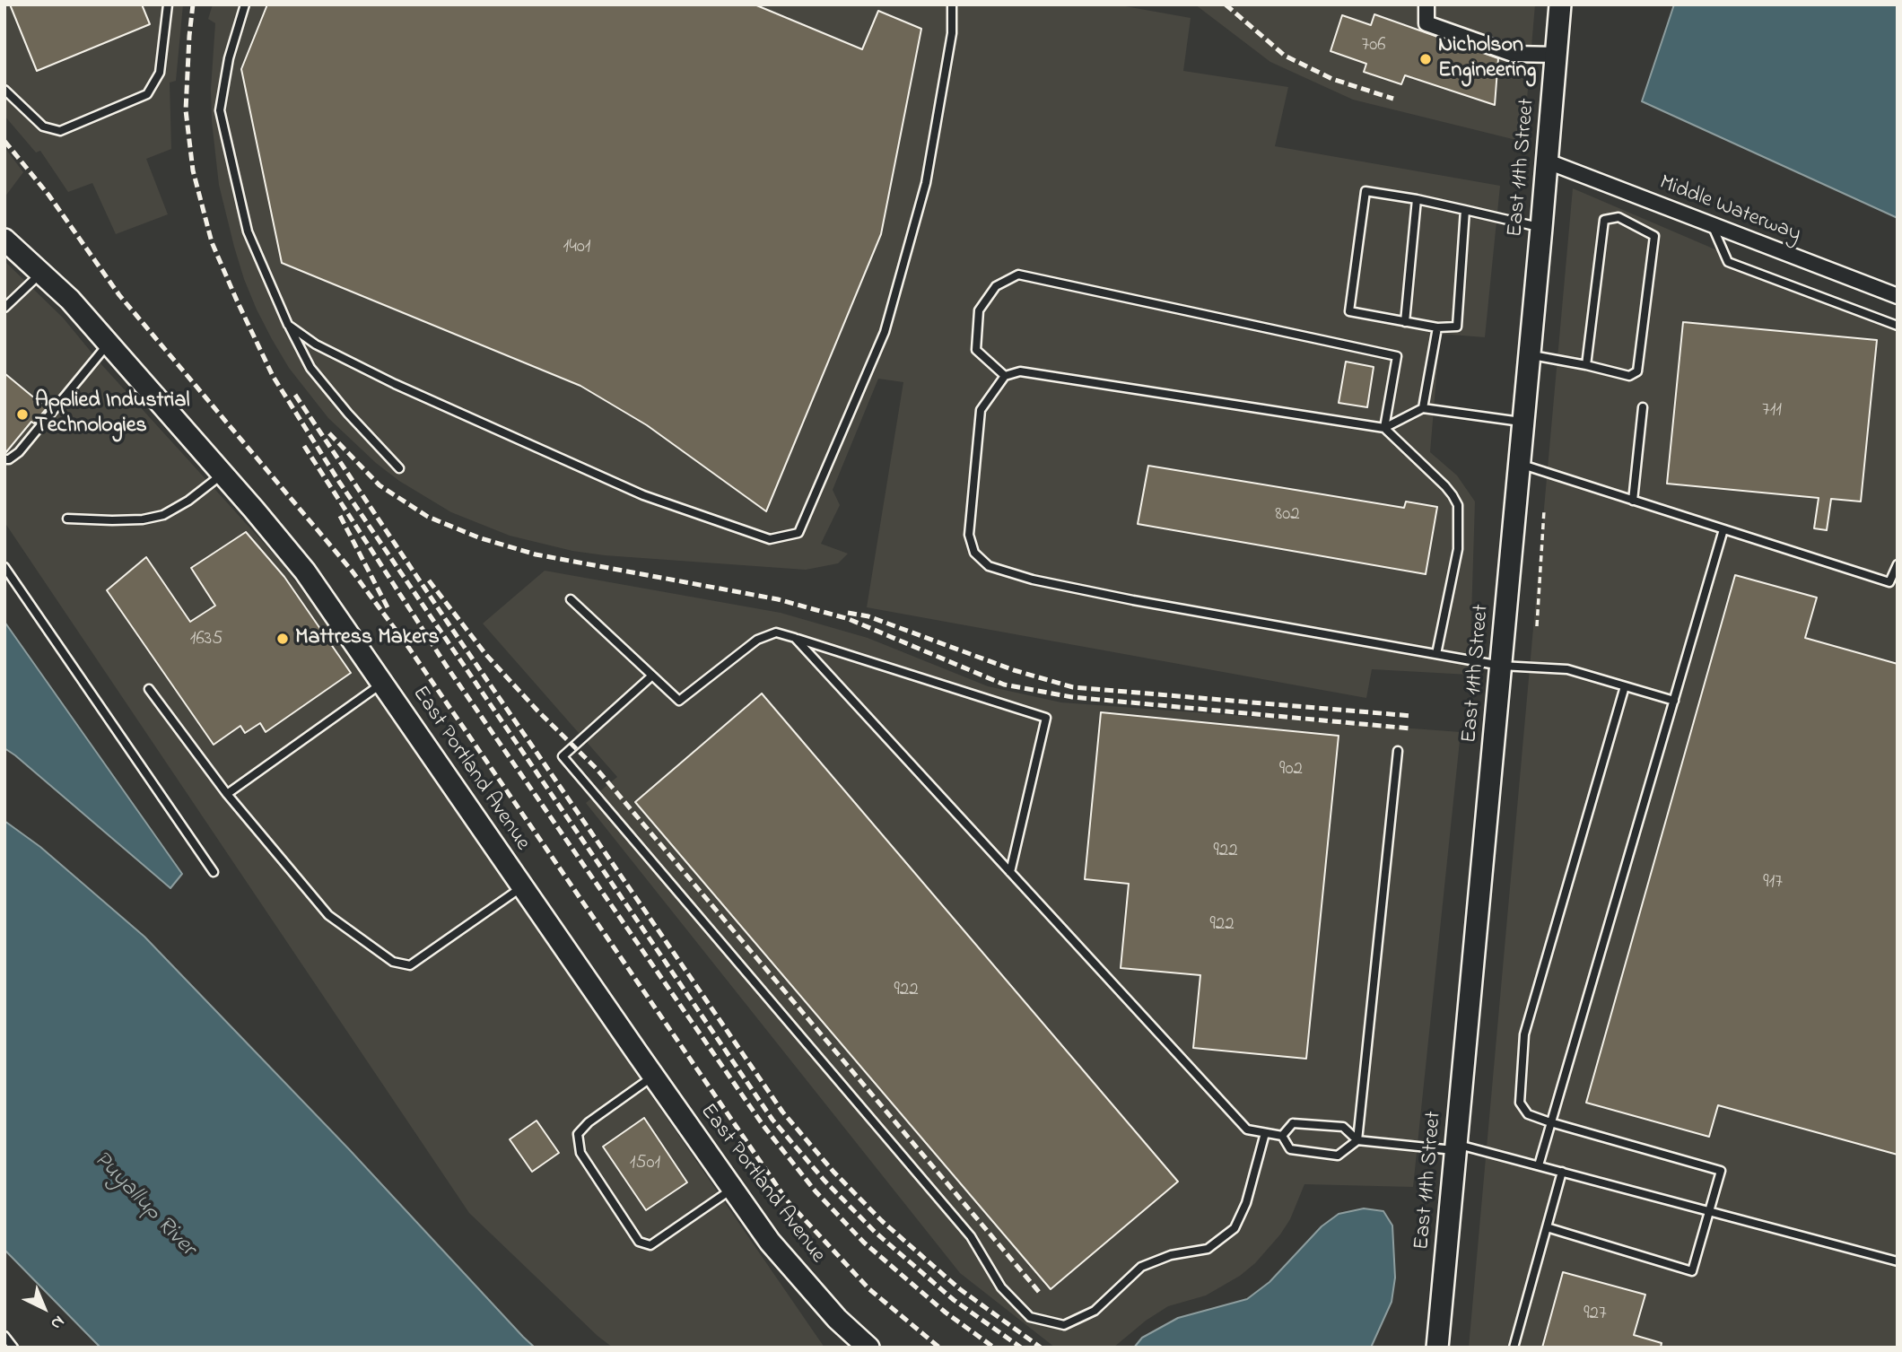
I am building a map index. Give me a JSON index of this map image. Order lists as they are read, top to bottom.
{
  "streets": {
    "street": ["East 11th Street", "Middle Waterway", "East Portland Avenue"]
  },
  "crossings": [
    ["East 11th Street", "Middle Waterway"]
  ],
  "water": ["Puyallup River"],
  "places": ["Nicholson Engineering", "Applied Industrial Technologies", "Mattress Makers"],
  "house_numbers": [
    "706",
    "1401",
    "711",
    "802",
    "1635",
    "902",
    "922",
    "917",
    "922",
    "922",
    "1501",
    "927"
  ],
  "north": "bottom right"
}
